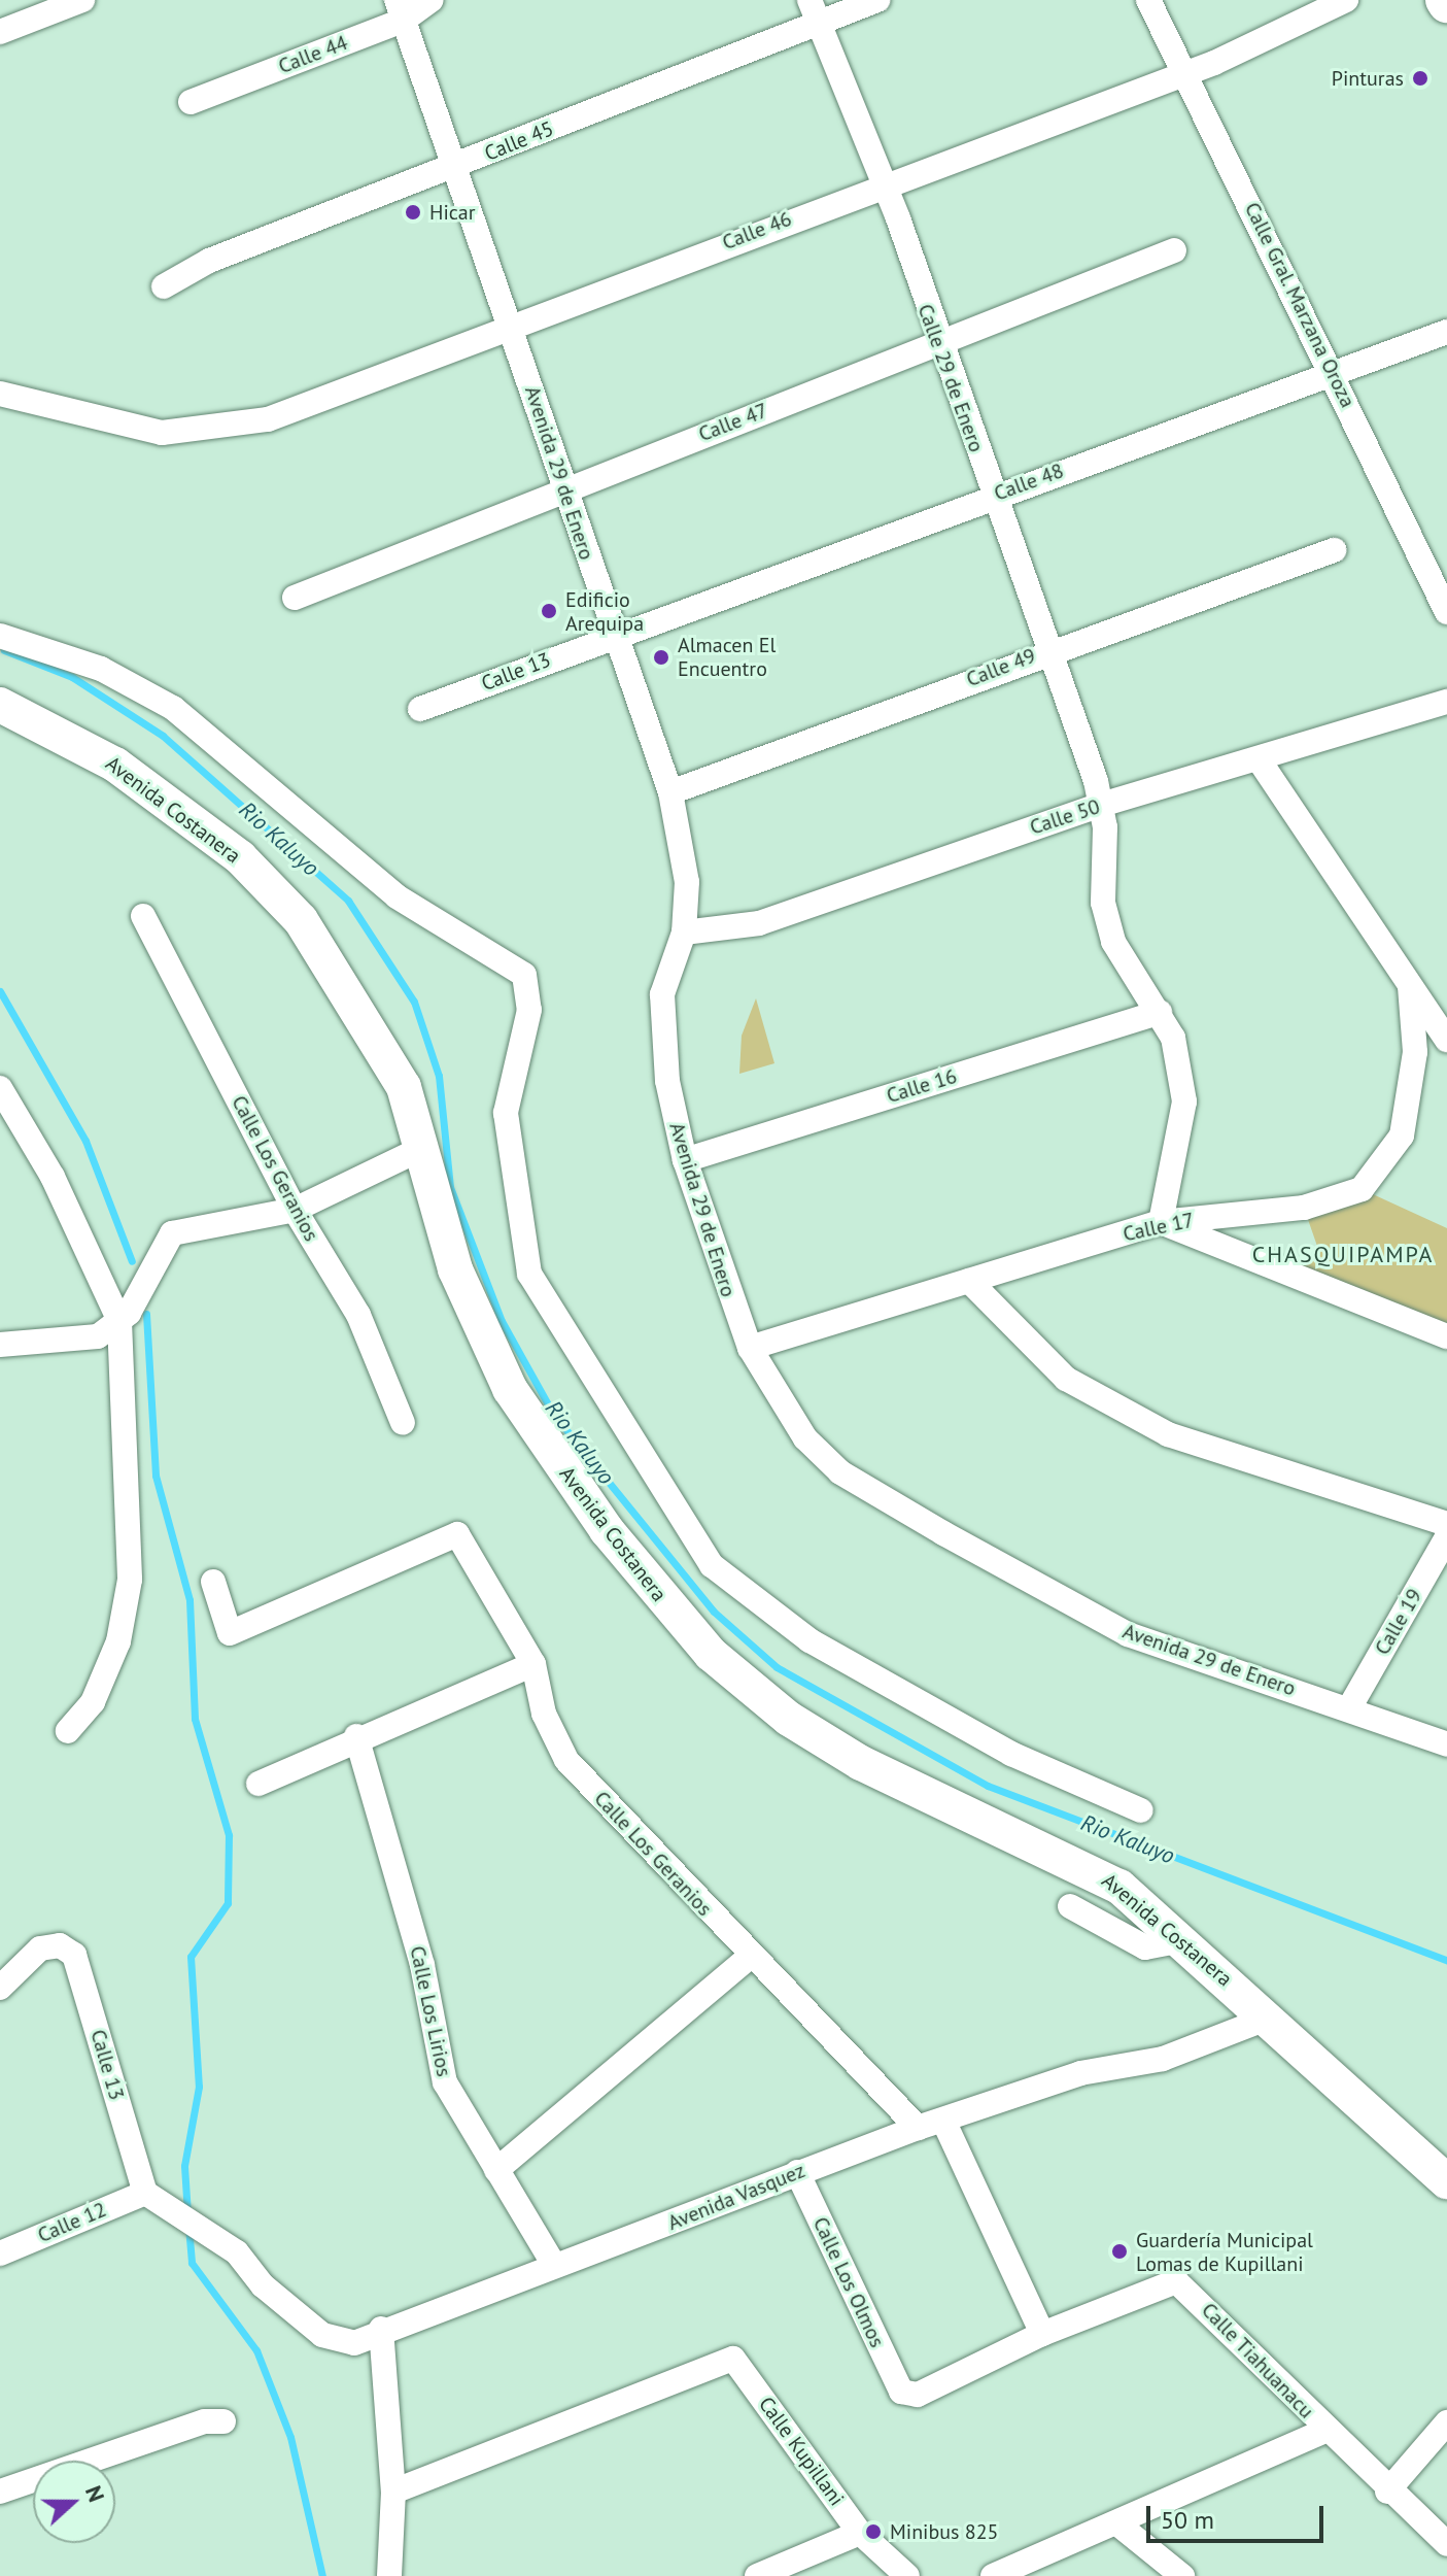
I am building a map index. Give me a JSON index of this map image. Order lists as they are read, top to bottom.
{
  "streets": {
    "main road": ["Avenida Costanera"],
    "street": [
      "Calle 44",
      "Calle 45",
      "Calle 46",
      "Calle Gral. Marzana Oroza",
      "Calle 29 de Enero",
      "Calle 47",
      "Avenida 29 de Enero",
      "Calle 48",
      "Calle 49",
      "Calle 13",
      "Calle 50",
      "Calle 16",
      "Calle Los Geranios",
      "Calle 17",
      "Calle 19",
      "Calle Los Lirios",
      "Avenida Vasquez",
      "Calle 12",
      "Calle Los Olmos",
      "Calle Tiahuanacu",
      "Calle Kupillani"
    ]
  },
  "crossings": [
    ["Calle 44", "Avenida 29 de Enero"],
    ["Calle 45", "Calle 29 de Enero"],
    ["Calle 45", "Avenida 29 de Enero"],
    ["Calle 46", "Calle Gral. Marzana Oroza"],
    ["Calle 46", "Calle 29 de Enero"],
    ["Calle 46", "Avenida 29 de Enero"],
    ["Calle Gral. Marzana Oroza", "Calle 48"],
    ["Calle 29 de Enero", "Calle 47"],
    ["Calle 29 de Enero", "Calle 48"],
    ["Calle 29 de Enero", "Calle 49"],
    ["Calle 29 de Enero", "Calle 50"],
    ["Calle 29 de Enero", "Calle 16"],
    ["Calle 47", "Avenida 29 de Enero"],
    ["Avenida 29 de Enero", "Calle 48"],
    ["Avenida 29 de Enero", "Calle 49"],
    ["Avenida 29 de Enero", "Calle 13"],
    ["Avenida 29 de Enero", "Calle 50"],
    ["Avenida 29 de Enero", "Calle 16"],
    ["Avenida 29 de Enero", "Calle 17"],
    ["Avenida 29 de Enero", "Calle 19"],
    ["Calle 48", "Calle 13"],
    ["Calle 13", "Avenida Vasquez"],
    ["Calle 13", "Calle 12"],
    ["Avenida Costanera", "Avenida Vasquez"],
    ["Calle Los Geranios", "Avenida Vasquez"],
    ["Calle Los Lirios", "Avenida Vasquez"],
    ["Avenida Vasquez", "Calle 12"],
    ["Avenida Vasquez", "Calle Los Olmos"],
    ["Calle Los Olmos", "Calle Tiahuanacu"]
  ],
  "districts": ["CHASQUIPAMPA"],
  "water": ["Rio Kaluyo"],
  "places": [
    "Pinturas",
    "Hicar",
    "Edificio Arequipa",
    "Almacen El Encuentro",
    "Guardería Municipal Lomas de Kupillani",
    "Minibus 825"
  ],
  "scale_bar": "50 m",
  "north": "right"
}
